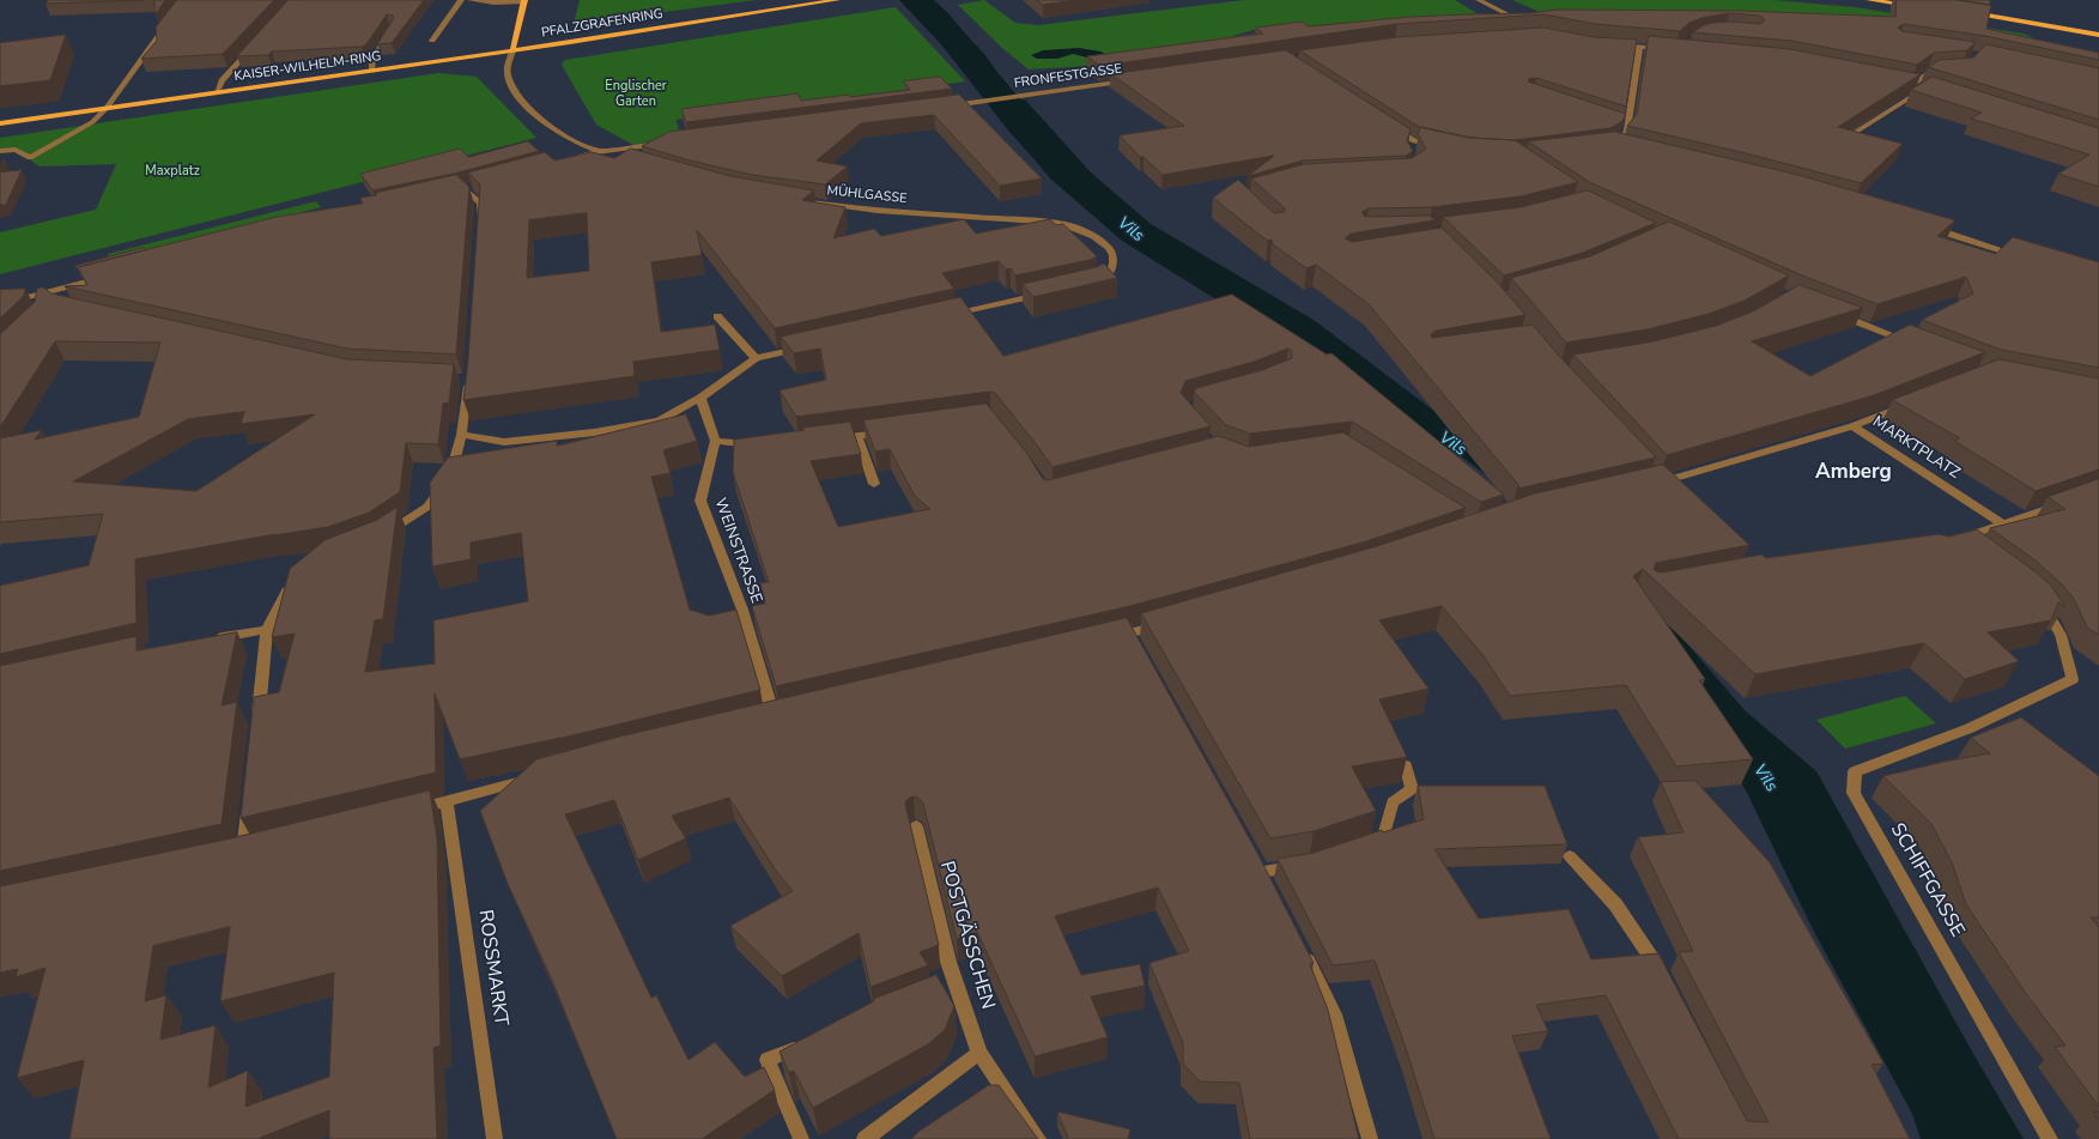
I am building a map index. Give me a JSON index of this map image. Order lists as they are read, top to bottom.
{
  "streets": {
    "main road": ["PFALZGRAFENRING", "KAISER-WILHELM-RING"],
    "street": [
      "FRONFESTGASSE",
      "MÜHLGASSE",
      "MARKTPLATZ",
      "WEINSTRASSE",
      "SCHIFFGASSE",
      "POSTGÄSSCHEN",
      "ROSSMARKT"
    ]
  },
  "crossings": [
    ["PFALZGRAFENRING", "KAISER-WILHELM-RING"]
  ],
  "districts": ["Amberg"],
  "water": ["Vils"],
  "parks": ["Englischer Garten", "Maxplatz"]
}
